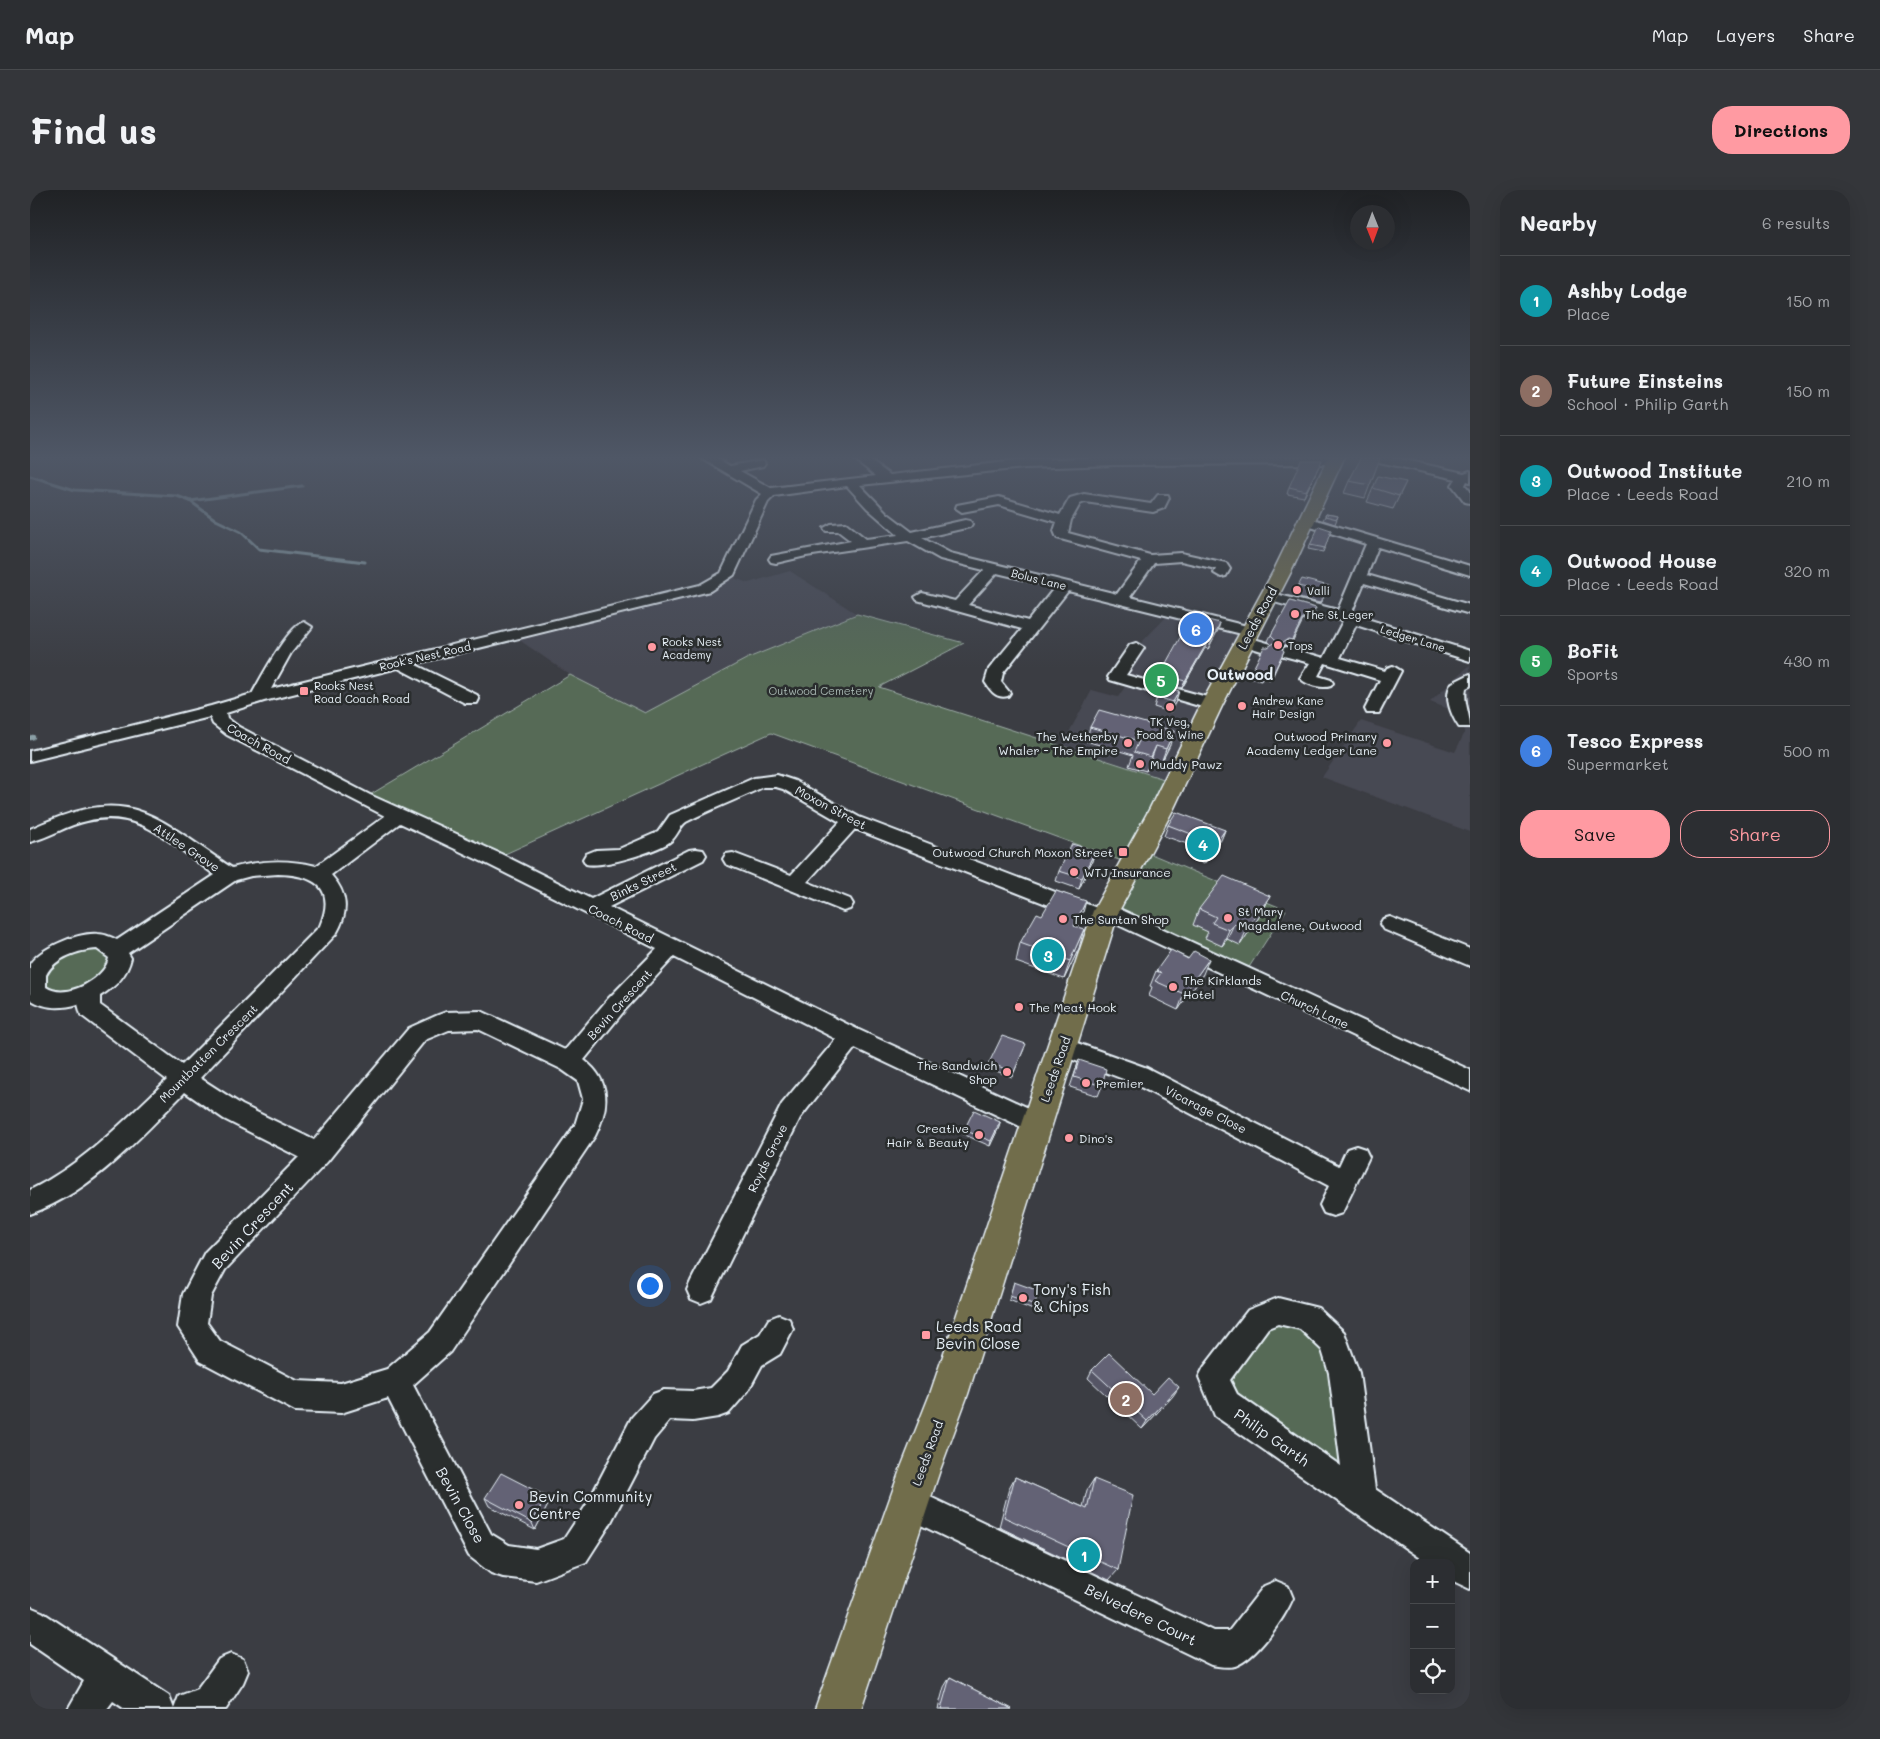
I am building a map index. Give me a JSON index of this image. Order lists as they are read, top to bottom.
{
  "streets": {
    "main road": ["Leeds Road"],
    "street": [
      "Bolus Lane",
      "Ledger Lane",
      "Rook's Nest Road",
      "Coach Road",
      "Moxon Street",
      "Attlee Grove",
      "Binks Street",
      "Bevin Crescent",
      "Church Lane",
      "Mountbatten Crescent",
      "Vicarage Close",
      "Royds Grove",
      "Philip Garth",
      "Bevin Close",
      "Belvedere Court"
    ]
  },
  "crossings": [
    ["Bolus Lane", "Leeds Road"],
    ["Leeds Road", "Ledger Lane"],
    ["Leeds Road", "Coach Road"],
    ["Leeds Road", "Moxon Street"],
    ["Leeds Road", "Church Lane"],
    ["Leeds Road", "Vicarage Close"],
    ["Leeds Road", "Belvedere Court"],
    ["Rook's Nest Road", "Coach Road"],
    ["Coach Road", "Binks Street"],
    ["Coach Road", "Bevin Crescent"],
    ["Coach Road", "Royds Grove"],
    ["Moxon Street", "Church Lane"],
    ["Bevin Crescent", "Bevin Close"]
  ],
  "districts": ["Outwood"],
  "parks": ["Outwood Cemetery"],
  "places": {
    "other": [
      "Valli",
      "The St Leger",
      "Tops",
      "Rooks Nest Academy",
      "Andrew Kane Hair Design",
      "TK Veg, Food & Wine",
      "The Wetherby Whaler - The Empire",
      "Outwood Primary Academy Ledger Lane",
      "Muddy Pawz",
      "WTJ Insurance",
      "St Mary Magdalene, Outwood",
      "The Suntan Shop",
      "The Kirklands Hotel",
      "The Meat Hook",
      "The Sandwich Shop",
      "Premier",
      "Creative Hair & Beauty",
      "Dino's",
      "Tony's Fish & Chips",
      "Bevin Community Centre"
    ],
    "transit": ["Rooks Nest Road Coach Road", "Outwood Church Moxon Street", "Leeds Road Bevin Close"]
  },
  "north": "bottom",
  "page": {
    "header": "Map",
    "nav": ["Map", "Layers", "Share"],
    "buttons": [
      "Directions",
      ["Save", "Share"]
    ],
    "title": "Find us",
    "heading": ["Nearby", "6 results"],
    "list": [
      {
        "mark": "1",
        "name": "Ashby Lodge",
        "note": "Place",
        "value": "150 m"
      },
      {
        "mark": "2",
        "name": "Future Einsteins",
        "note": "School · Philip Garth",
        "value": "150 m"
      },
      {
        "mark": "3",
        "name": "Outwood Institute",
        "note": "Place · Leeds Road",
        "value": "210 m"
      },
      {
        "mark": "4",
        "name": "Outwood House",
        "note": "Place · Leeds Road",
        "value": "320 m"
      },
      {
        "mark": "5",
        "name": "BoFit",
        "note": "Sports",
        "value": "430 m"
      },
      {
        "mark": "6",
        "name": "Tesco Express",
        "note": "Supermarket",
        "value": "500 m"
      }
    ],
    "pins": [
      "6",
      "5",
      "4",
      "3",
      "2",
      "1"
    ],
    "map_buttons": ["+", "−"]
  }
}
